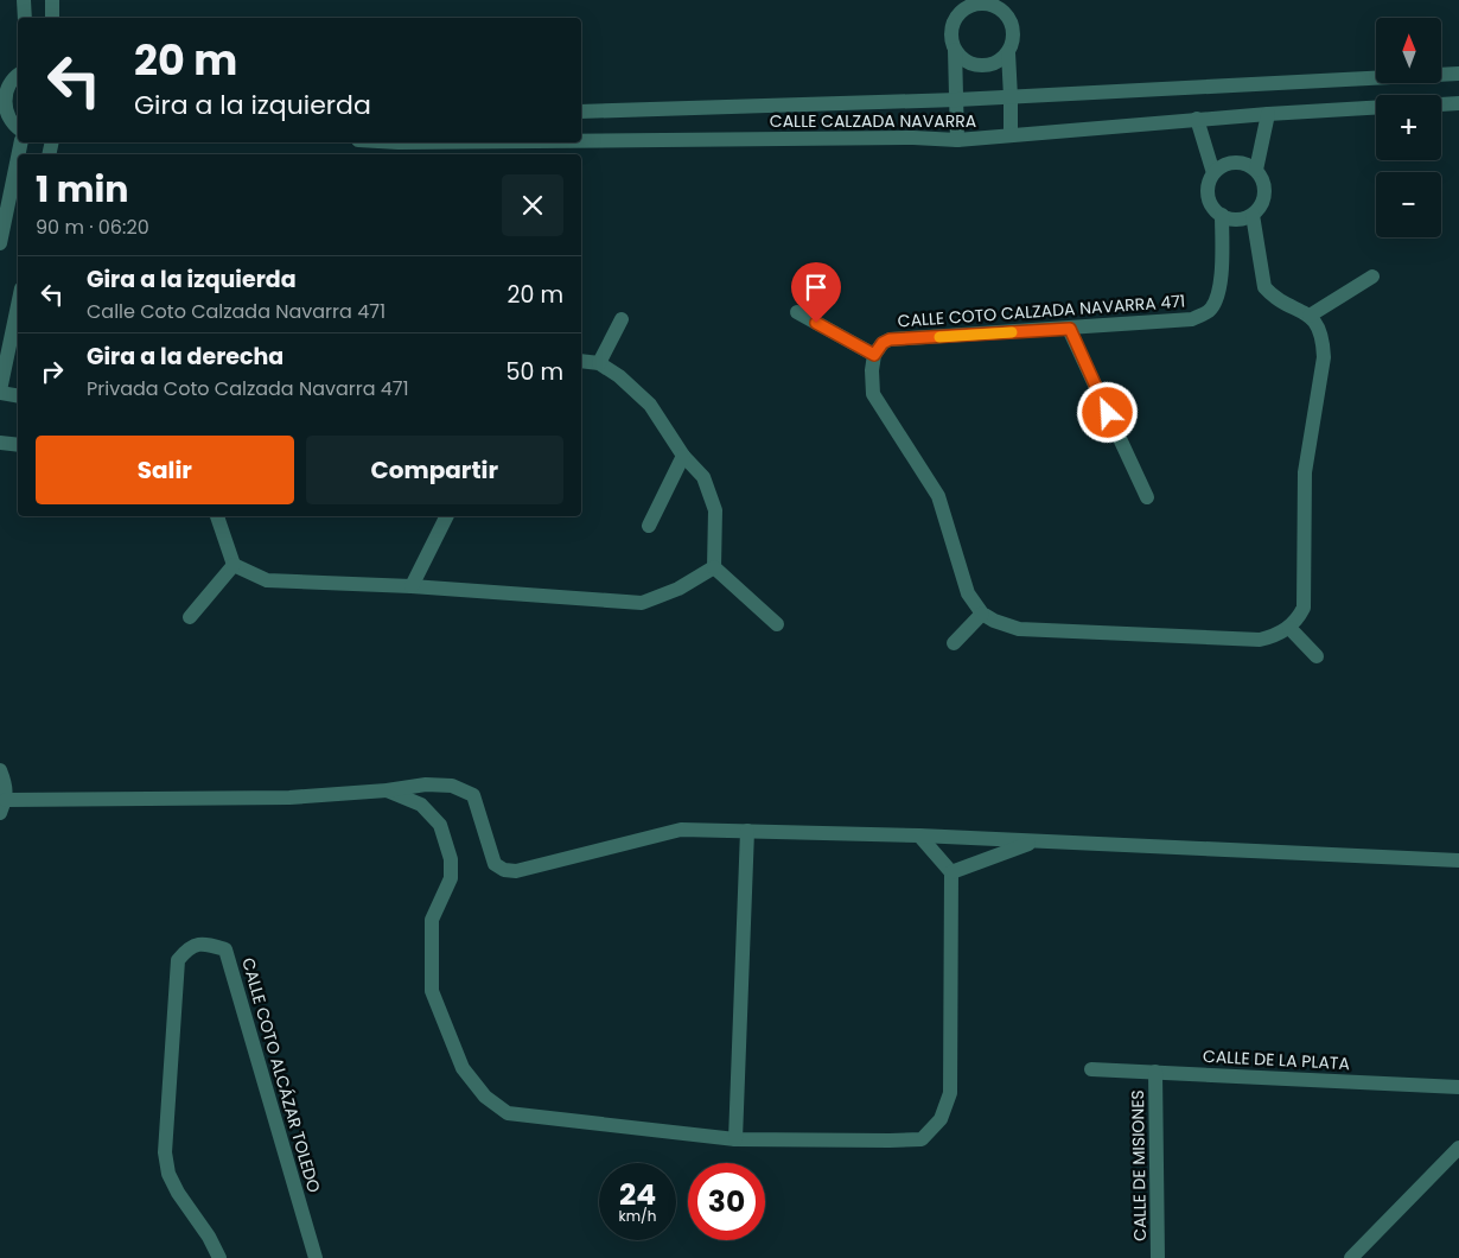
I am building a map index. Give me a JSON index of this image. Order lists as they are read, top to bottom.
{
  "streets": {
    "street": [
      "CALLE CALZADA NAVARRA",
      "CALLE COTO CALZADA NAVARRA 471",
      "CALLE DE LA PLATA",
      "CALLE COTO ALCÁZAR TOLEDO",
      "CALLE DE MISIONES"
    ]
  },
  "crossings": [
    ["CALLE DE LA PLATA", "CALLE DE MISIONES"]
  ],
  "north": "top",
  "page": {
    "map_buttons": ["+", "−"],
    "turn": ["20 m", "Gira a la izquierda"],
    "heading": ["1 min", "90 m · 06:20"],
    "list": [
      {
        "name": "Gira a la izquierda",
        "note": "Calle Coto Calzada Navarra 471",
        "value": "20 m"
      },
      {
        "name": "Gira a la derecha",
        "note": "Privada Coto Calzada Navarra 471",
        "value": "50 m"
      }
    ],
    "buttons": ["Salir", "Compartir"],
    "speed": "24 km/h",
    "limit": "30"
  }
}
